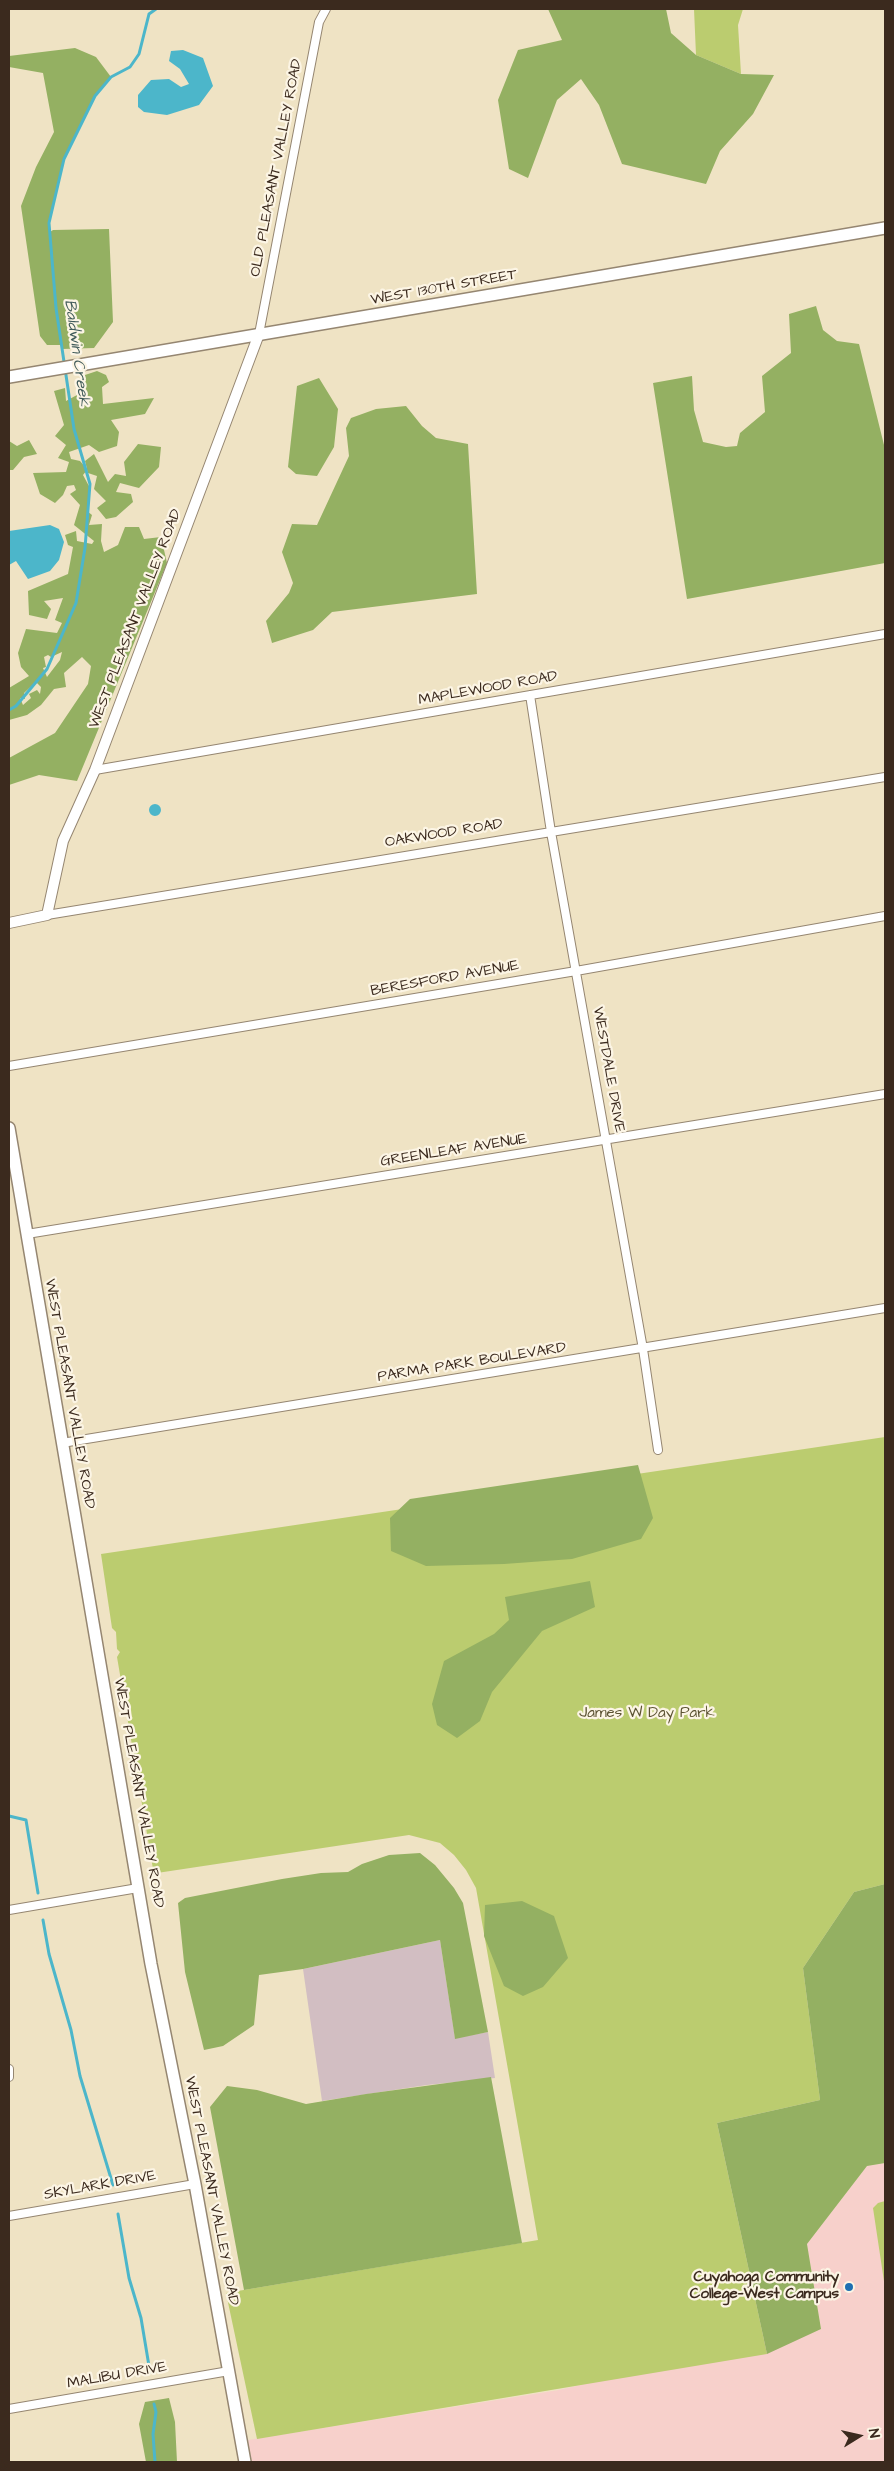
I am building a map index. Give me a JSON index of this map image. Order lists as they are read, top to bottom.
{
  "streets": {
    "main road": ["WEST 130TH STREET", "WEST PLEASANT VALLEY ROAD"],
    "street": [
      "OLD PLEASANT VALLEY ROAD",
      "MAPLEWOOD ROAD",
      "OAKWOOD ROAD",
      "BERESFORD AVENUE",
      "WESTDALE DRIVE",
      "GREENLEAF AVENUE",
      "PARMA PARK BOULEVARD",
      "SKYLARK DRIVE",
      "MALIBU DRIVE"
    ]
  },
  "crossings": [
    ["OLD PLEASANT VALLEY ROAD", "WEST 130TH STREET"],
    ["OLD PLEASANT VALLEY ROAD", "WEST PLEASANT VALLEY ROAD"],
    ["WEST 130TH STREET", "WEST PLEASANT VALLEY ROAD"],
    ["WEST PLEASANT VALLEY ROAD", "MAPLEWOOD ROAD"],
    ["WEST PLEASANT VALLEY ROAD", "OAKWOOD ROAD"],
    ["WEST PLEASANT VALLEY ROAD", "GREENLEAF AVENUE"],
    ["WEST PLEASANT VALLEY ROAD", "PARMA PARK BOULEVARD"],
    ["WEST PLEASANT VALLEY ROAD", "SKYLARK DRIVE"],
    ["WEST PLEASANT VALLEY ROAD", "MALIBU DRIVE"],
    ["MAPLEWOOD ROAD", "WESTDALE DRIVE"],
    ["OAKWOOD ROAD", "WESTDALE DRIVE"],
    ["BERESFORD AVENUE", "WESTDALE DRIVE"],
    ["WESTDALE DRIVE", "GREENLEAF AVENUE"],
    ["WESTDALE DRIVE", "PARMA PARK BOULEVARD"]
  ],
  "water": ["Baldwin Creek"],
  "parks": ["James W Day Park"],
  "places": ["Cuyahoga Community College—West Campus"],
  "north": "right"
}
